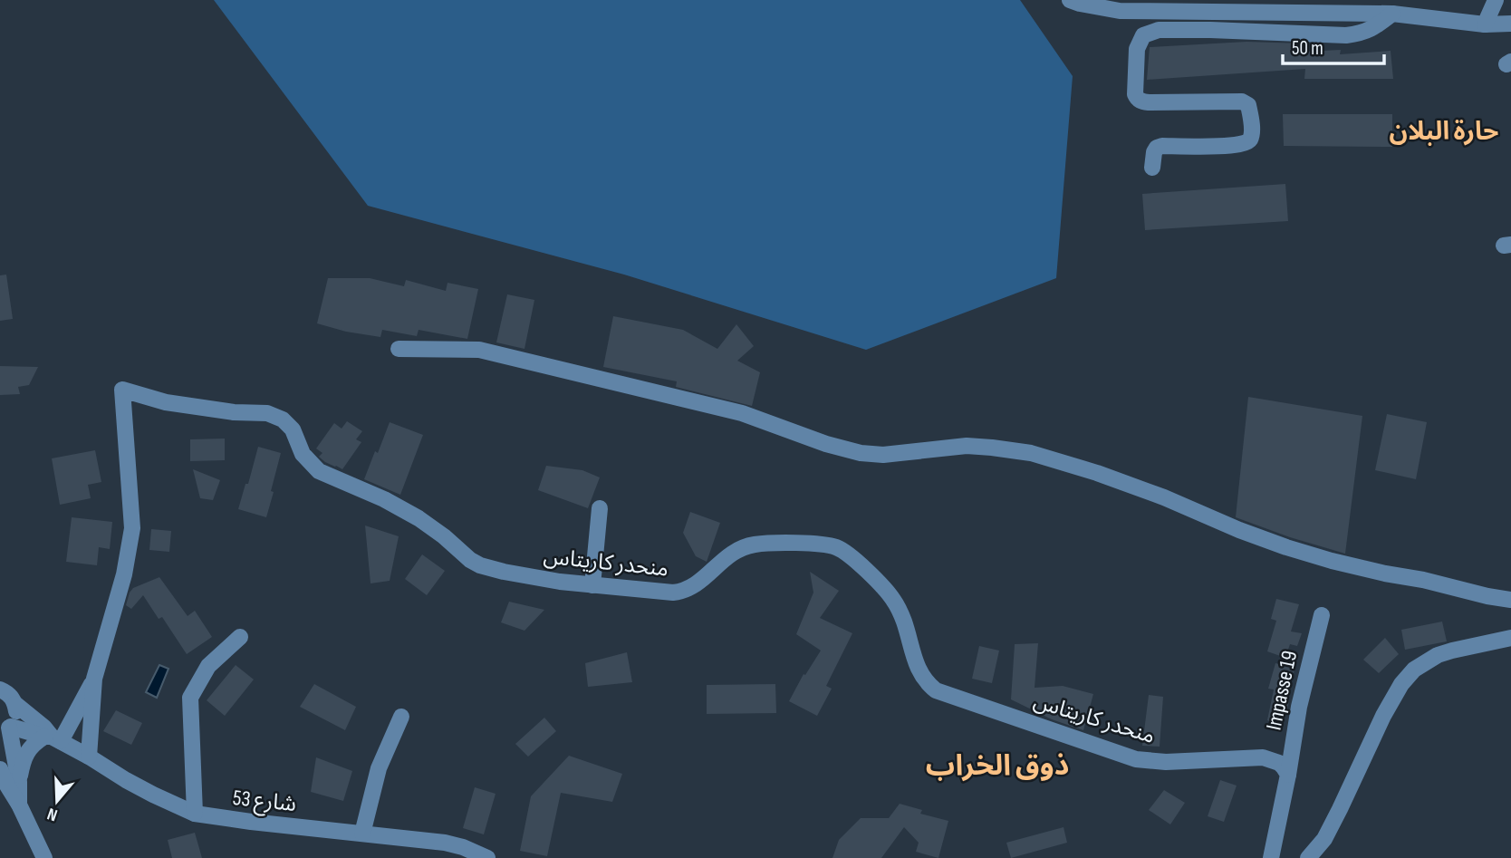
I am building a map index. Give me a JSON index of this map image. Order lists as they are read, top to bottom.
{
  "streets": {
    "street": ["منحدر كاريتاس", "Impasse 19", "شارع 53"]
  },
  "crossings": [
    ["منحدر كاريتاس", "Impasse 19"]
  ],
  "districts": ["حارة البلان", "ذوق الخراب"],
  "scale_bar": "50 m",
  "north": "bottom"
}
